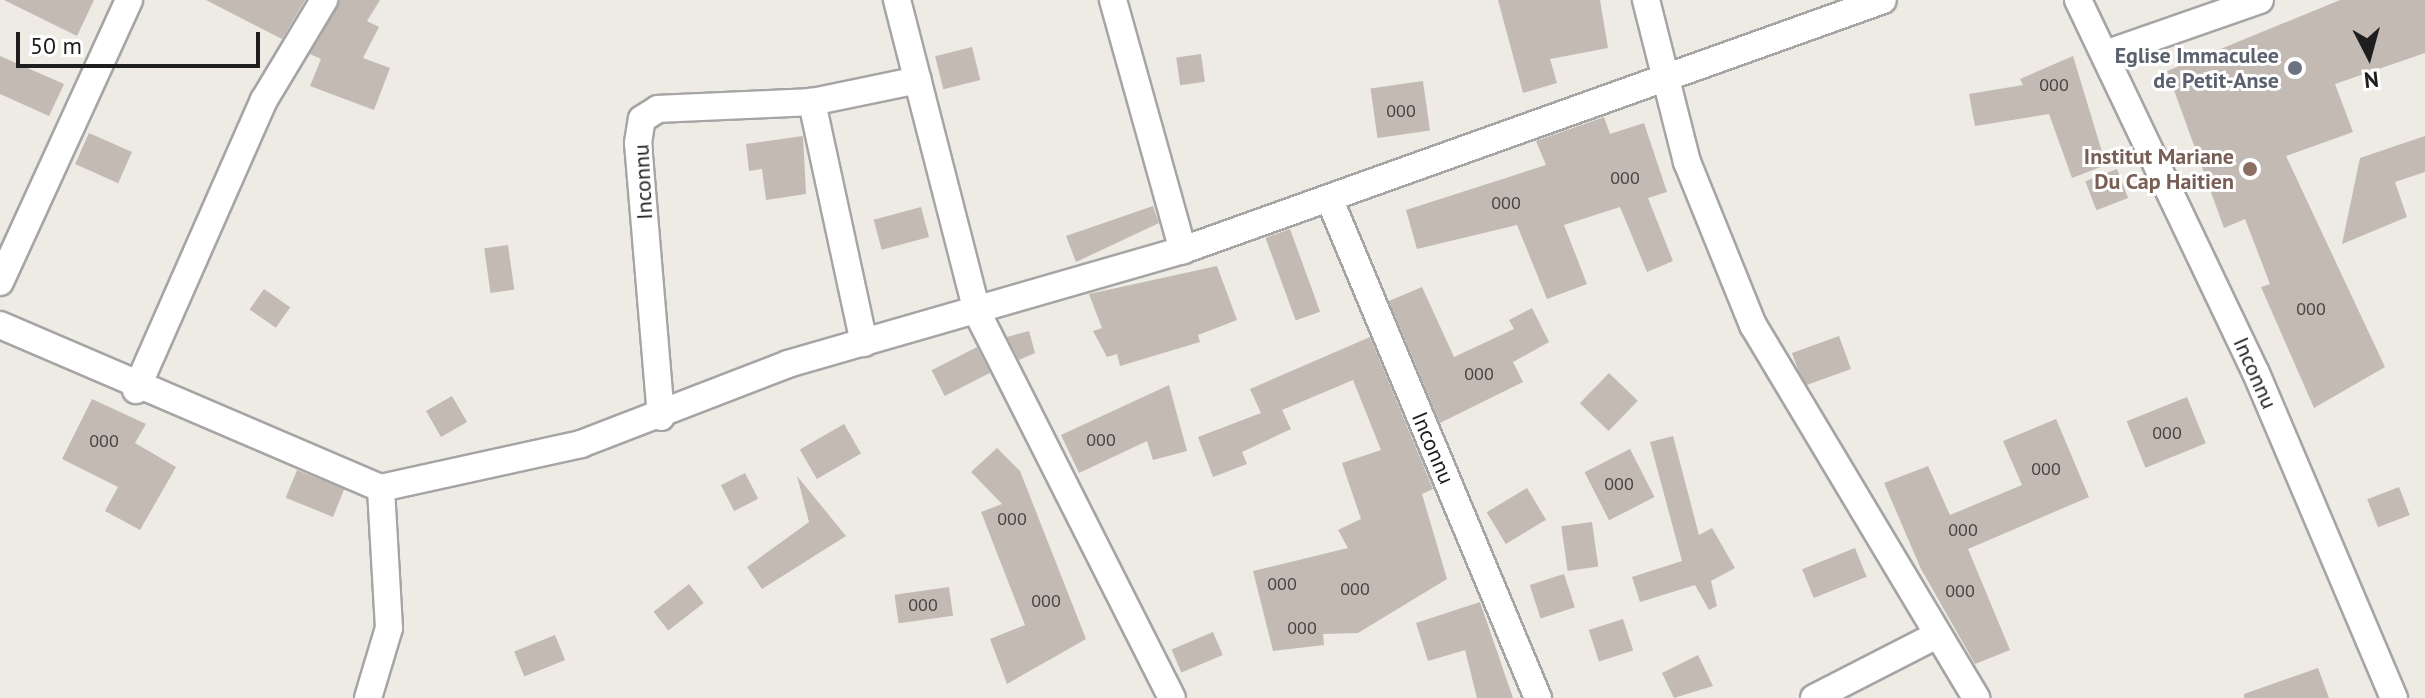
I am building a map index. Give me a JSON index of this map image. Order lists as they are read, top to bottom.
{
  "streets": {
    "street": ["Inconnu"]
  },
  "places": ["Eglise Immaculee de Petit-Anse", "Institut Mariane Du Cap Haitien"],
  "house_numbers": [
    "000",
    "000",
    "000",
    "000",
    "000",
    "000",
    "000",
    "000",
    "000",
    "000",
    "000",
    "000",
    "000",
    "000",
    "000",
    "000",
    "000",
    "000",
    "000"
  ],
  "scale_bar": "50 m",
  "north": "bottom"
}
